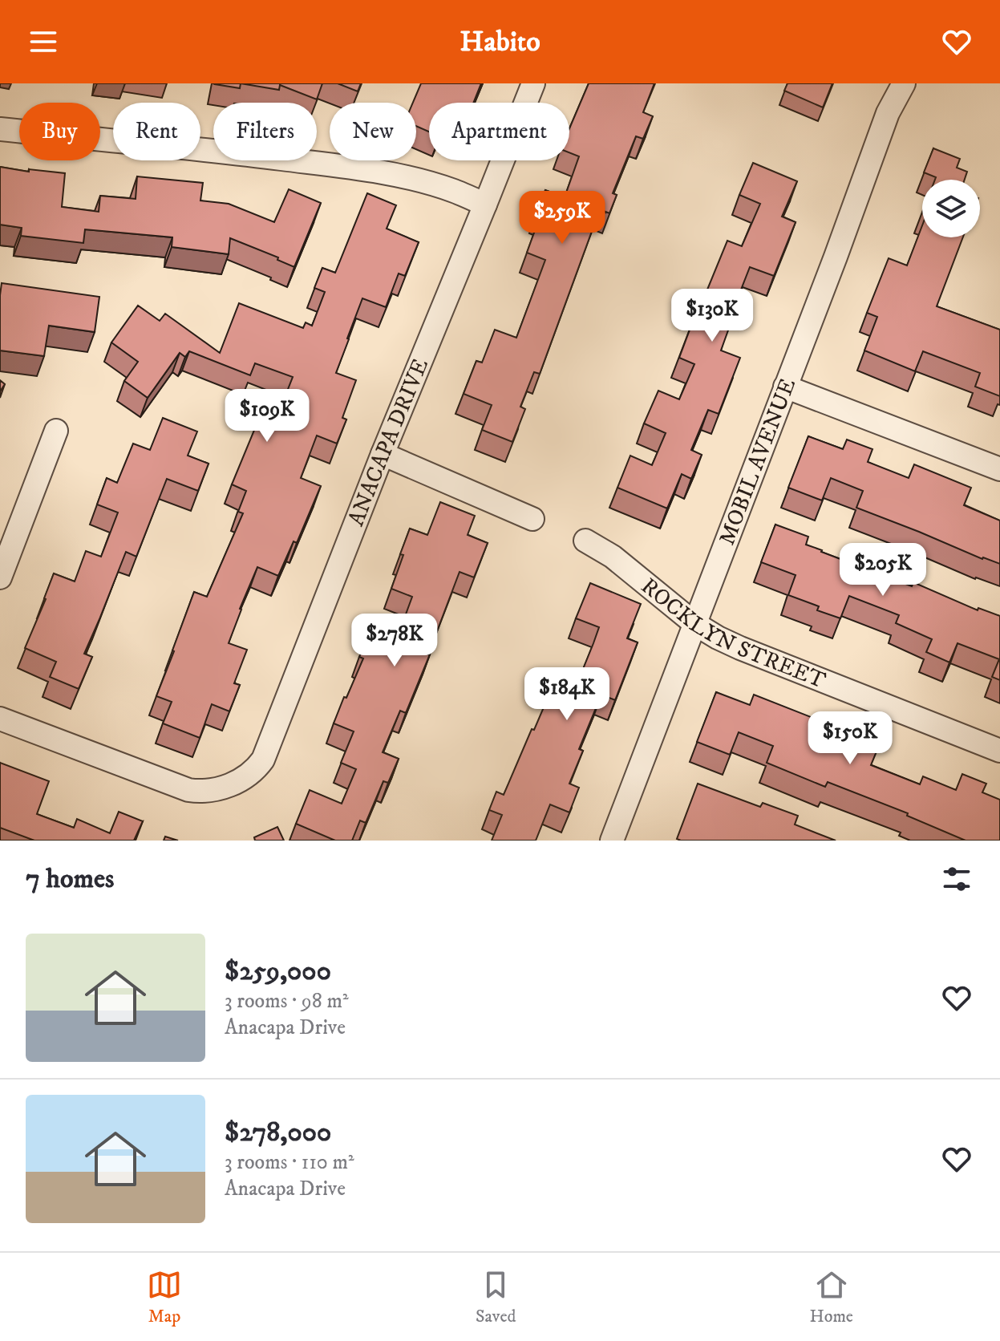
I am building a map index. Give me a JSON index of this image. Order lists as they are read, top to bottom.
{
  "streets": {
    "street": ["ANACAPA DRIVE", "MOBIL AVENUE", "ROCKLYN STREET"]
  },
  "crossings": [
    ["MOBIL AVENUE", "ROCKLYN STREET"]
  ],
  "page": {
    "header": "Habito",
    "chip": [
      "Buy",
      "Rent",
      "Filters",
      "New",
      "Apartment"
    ],
    "price": [
      "$259K",
      "$130K",
      "$109K",
      "$205K",
      "$278K",
      "$184K",
      "$150K"
    ],
    "heading": "7 homes",
    "list": [
      {
        "name": "$259,000",
        "note": "3 rooms · 98 m² · Anacapa Drive"
      },
      {
        "name": "$278,000",
        "note": "3 rooms · 110 m² · Anacapa Drive"
      }
    ],
    "tabs": ["Map", "Saved", "Home"]
  }
}
